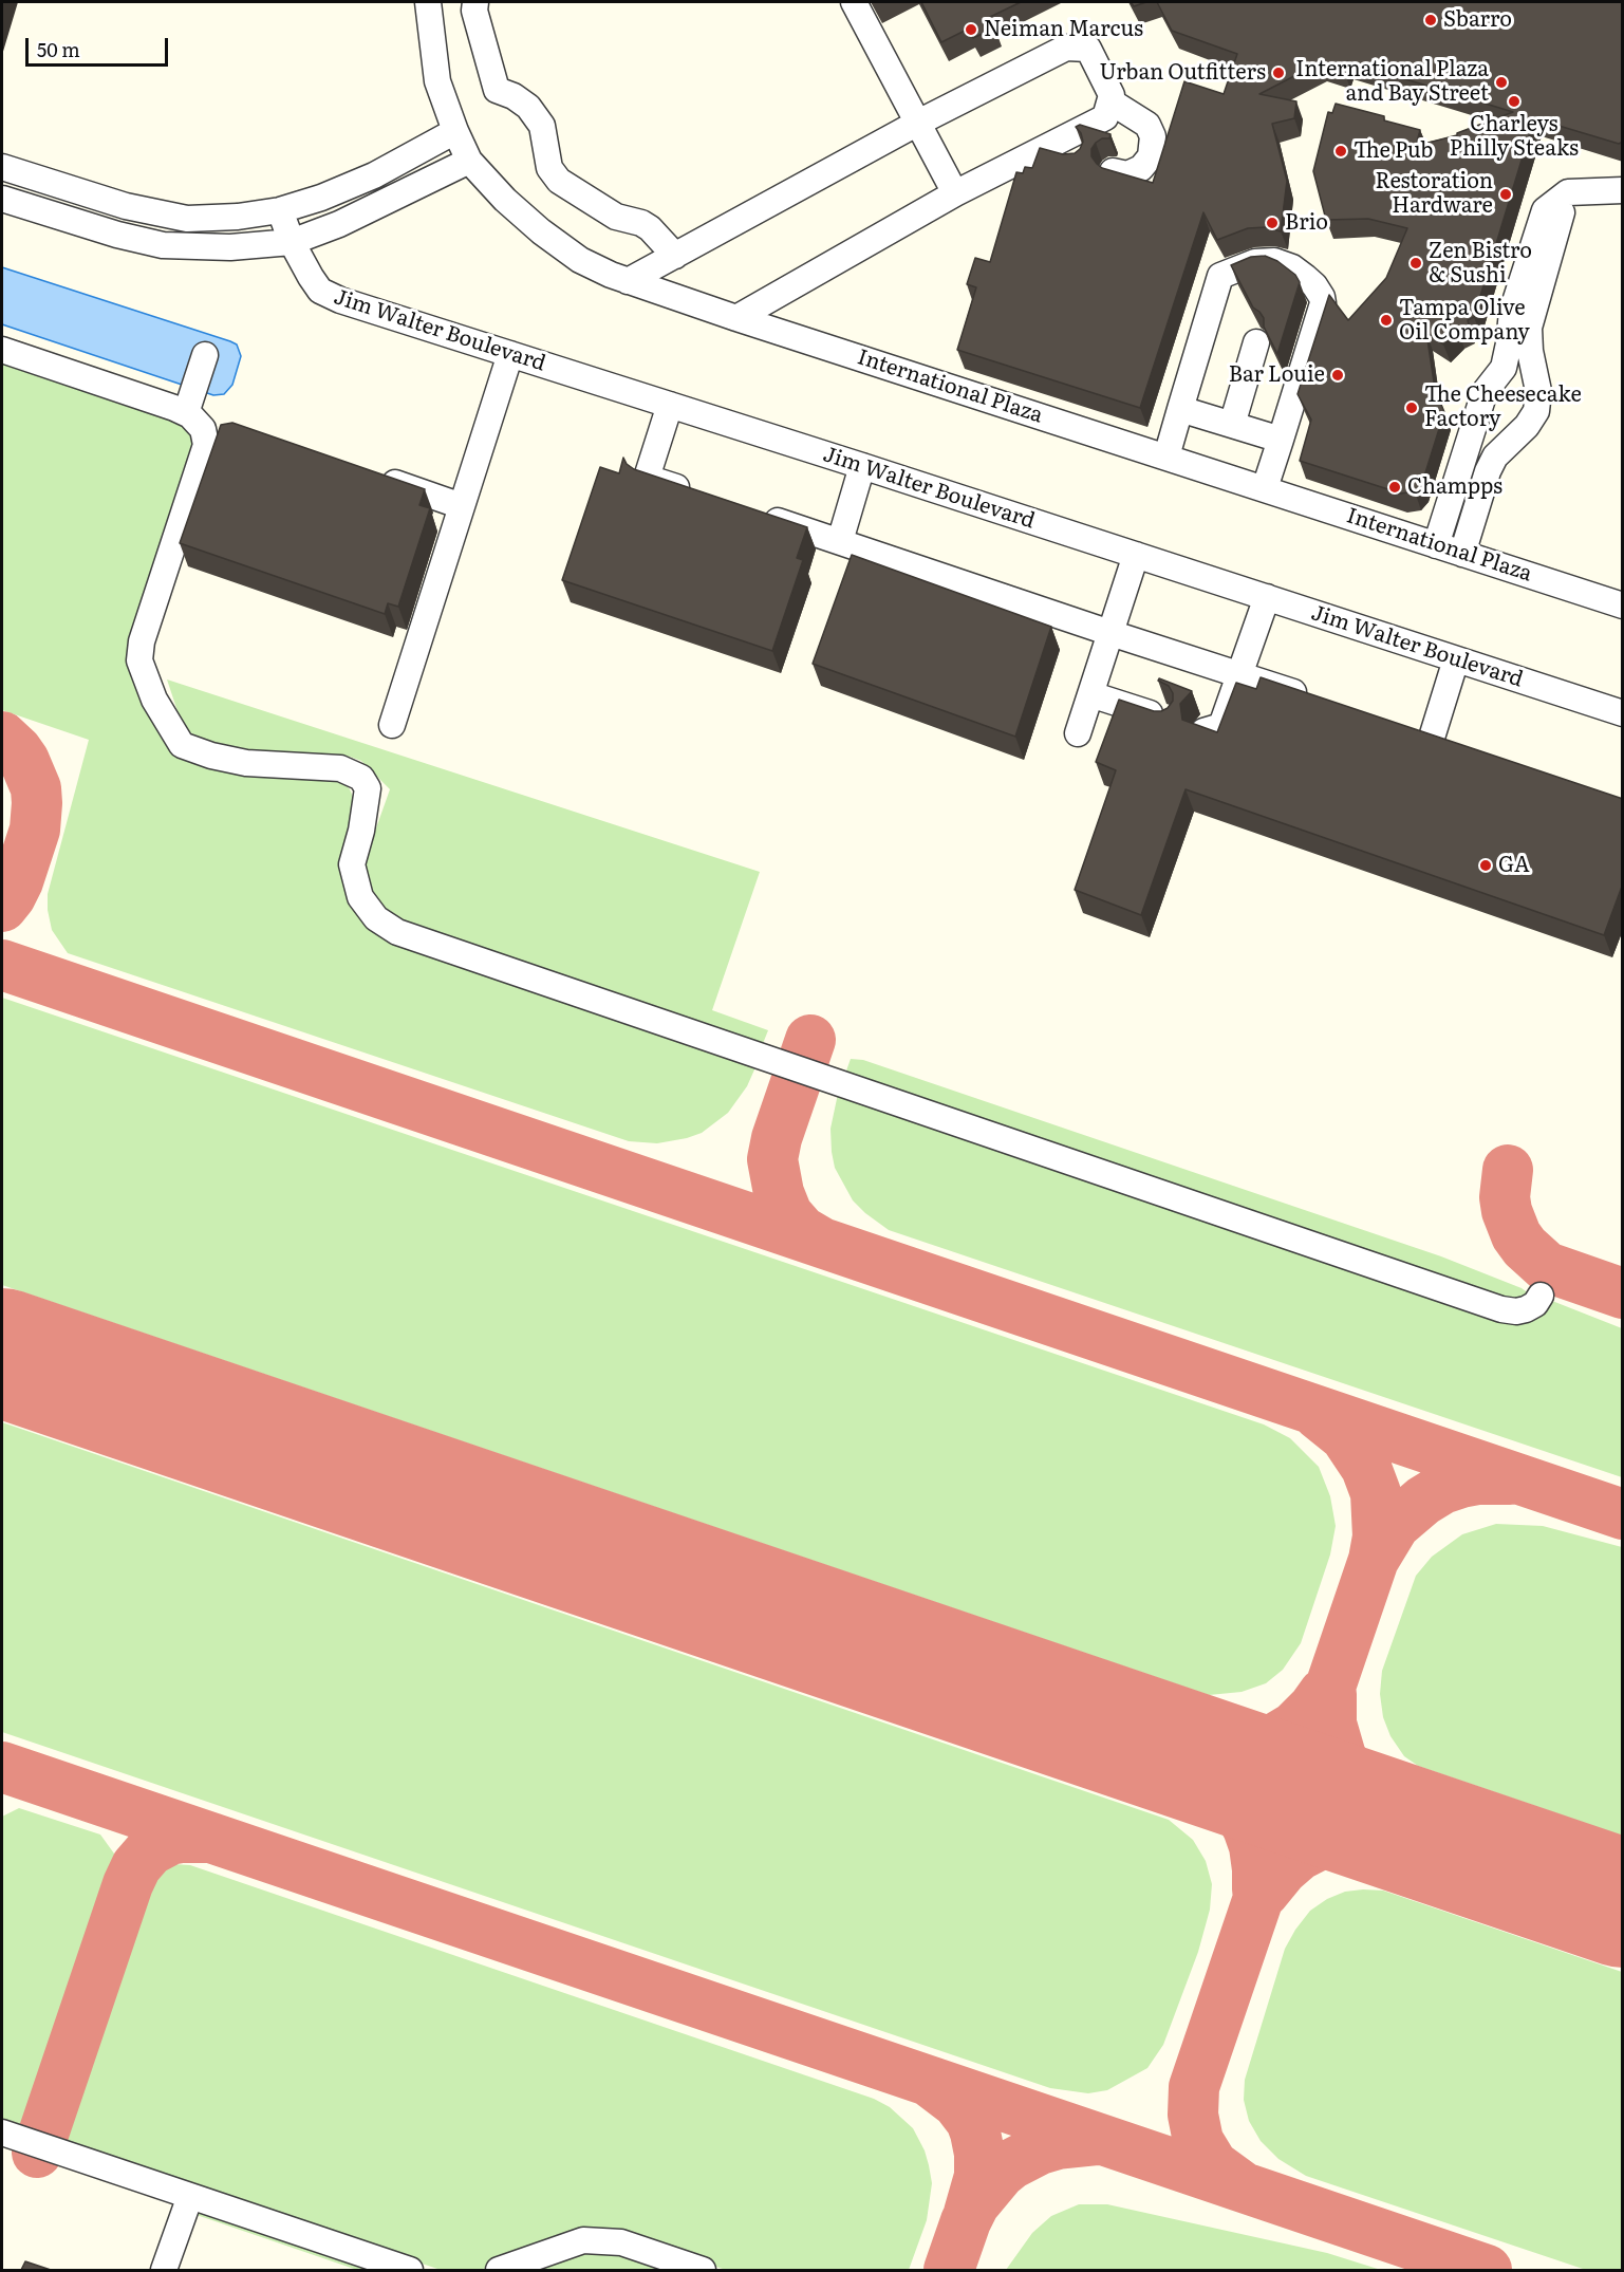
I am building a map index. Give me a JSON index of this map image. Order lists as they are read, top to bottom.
{
  "streets": {
    "street": ["Jim Walter Boulevard", "International Plaza"]
  },
  "places": [
    "Sbarro",
    "Neiman Marcus",
    "Urban Outfitters",
    "International Plaza and Bay Street",
    "Charleys Philly Steaks",
    "The Pub",
    "Restoration Hardware",
    "Brio",
    "Zen Bistro & Sushi",
    "Tampa Olive Oil Company",
    "Bar Louie",
    "The Cheesecake Factory",
    "Champps",
    "GA"
  ],
  "scale_bar": "50 m"
}
